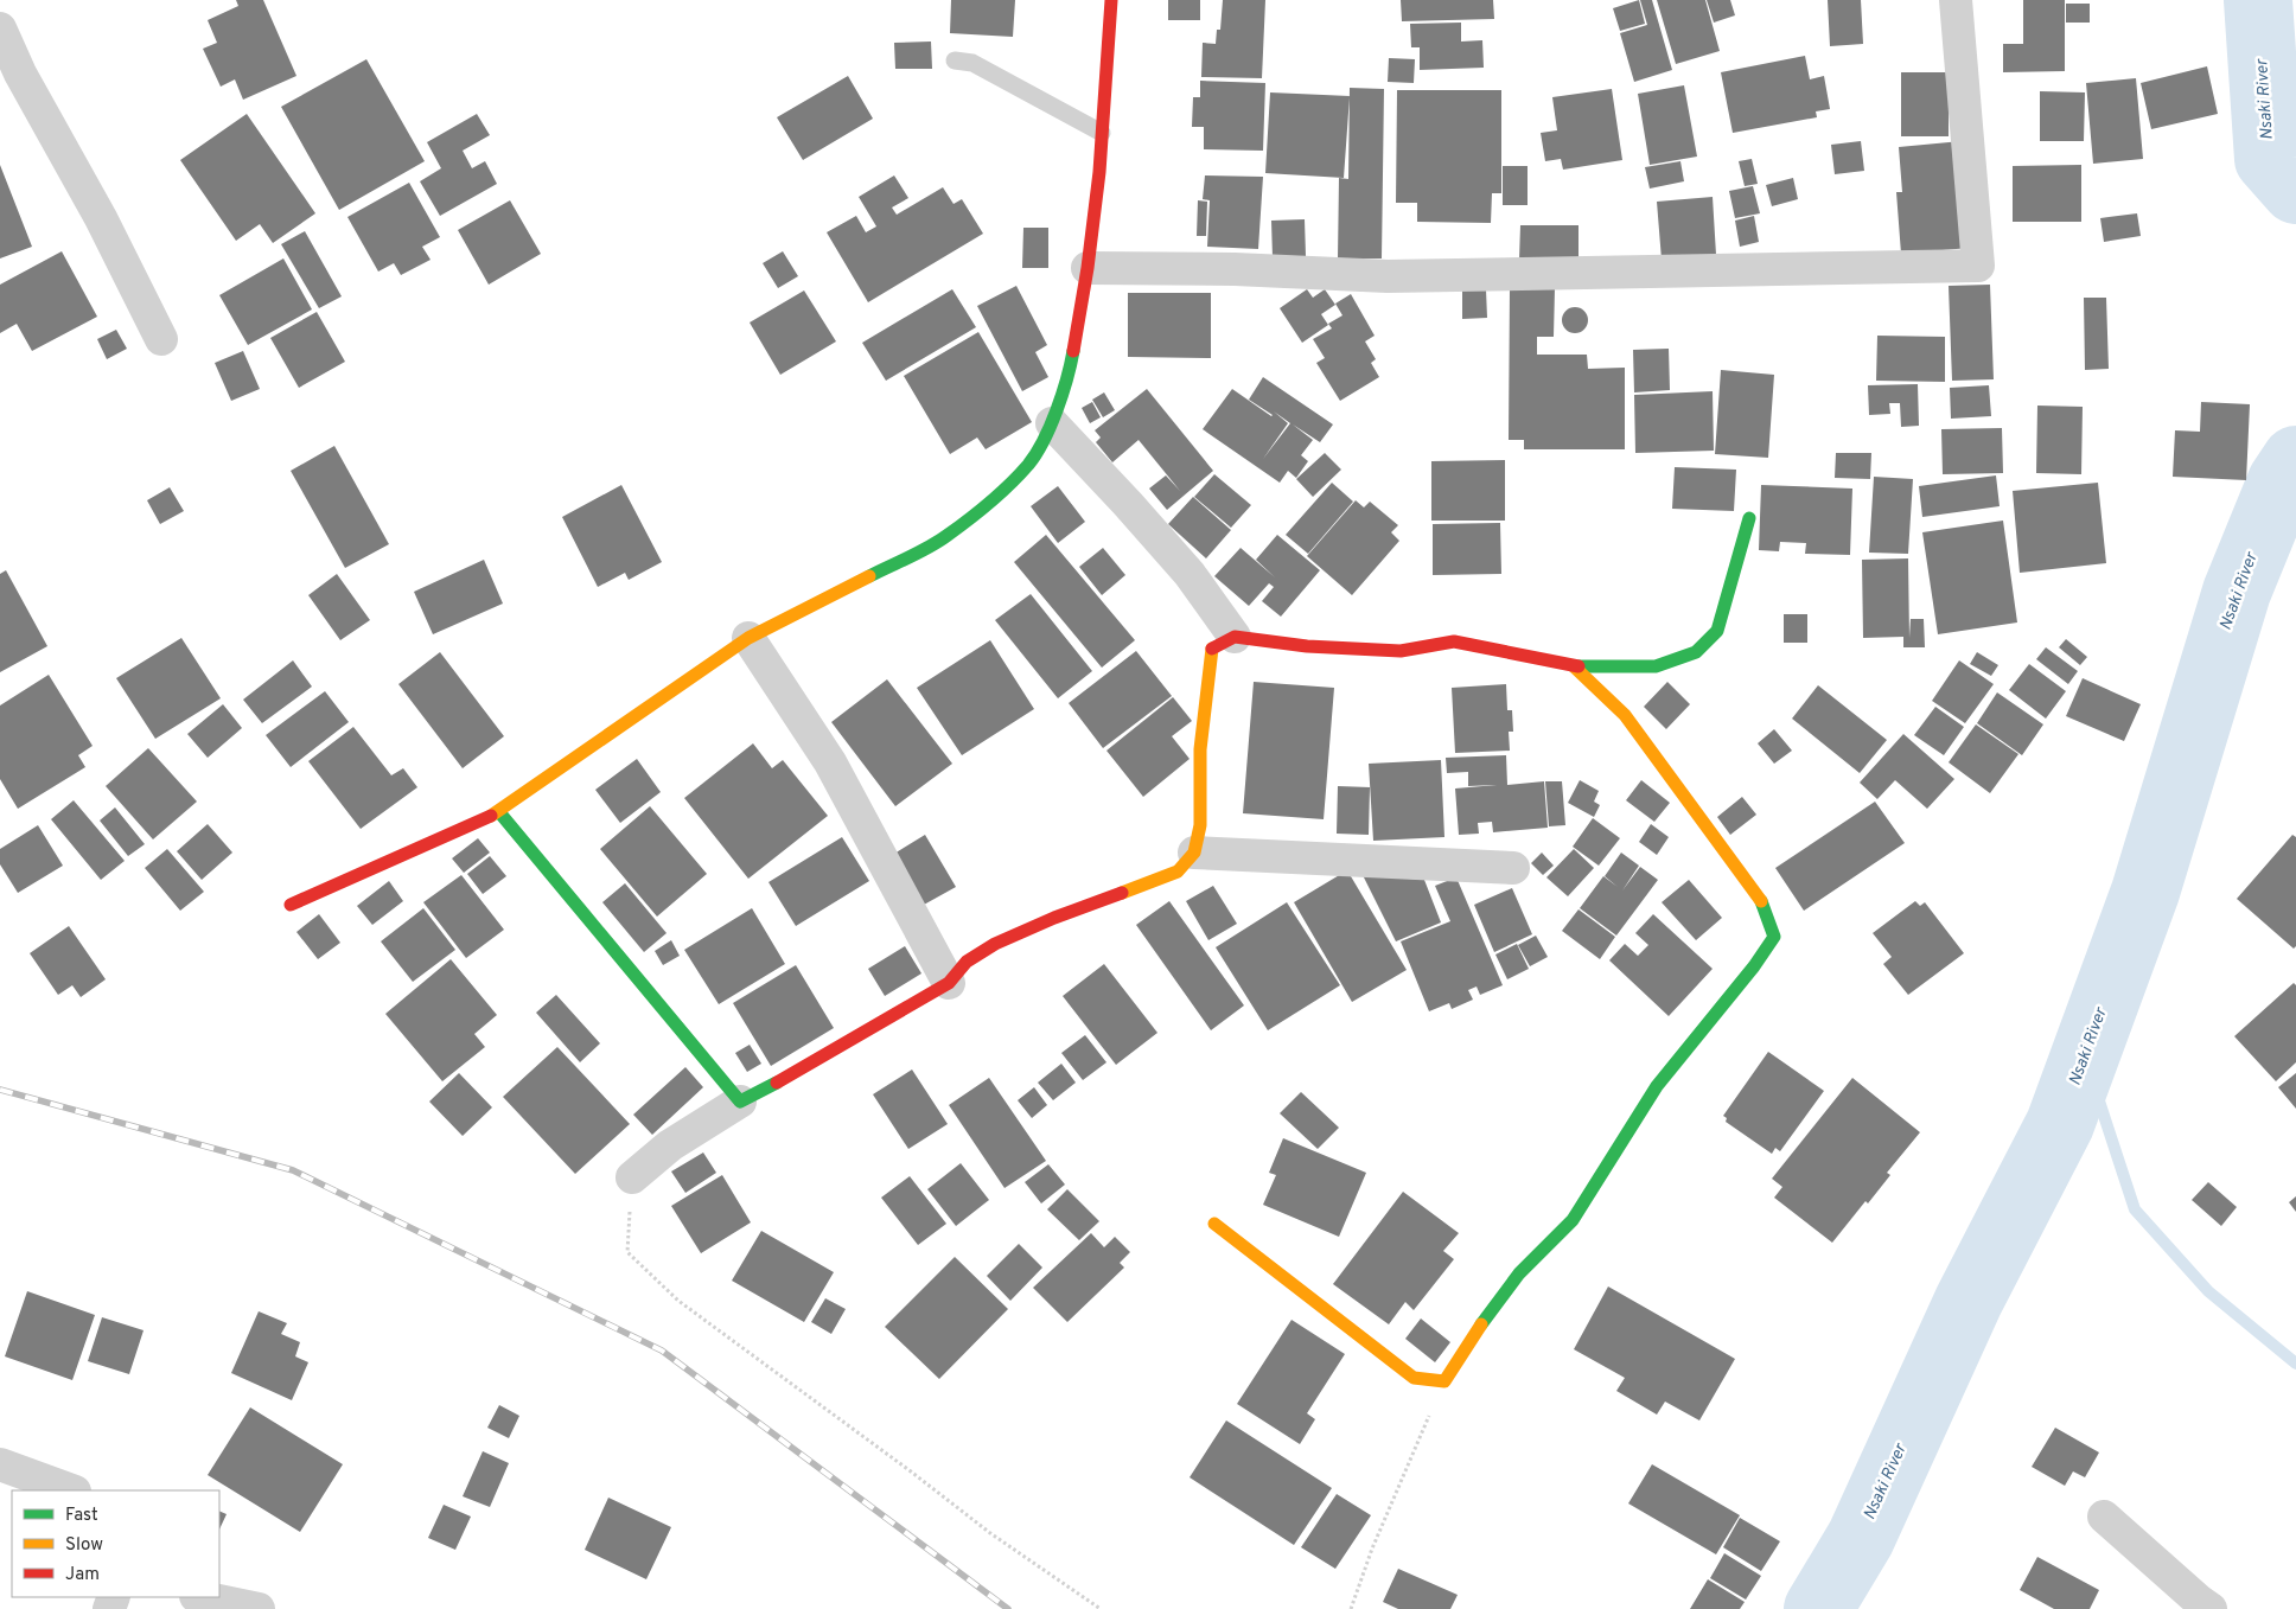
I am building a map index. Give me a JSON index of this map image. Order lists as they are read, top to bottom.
{
  "water": ["Nsaki River"],
  "legend": ["Fast", "Slow", "Jam"]
}
